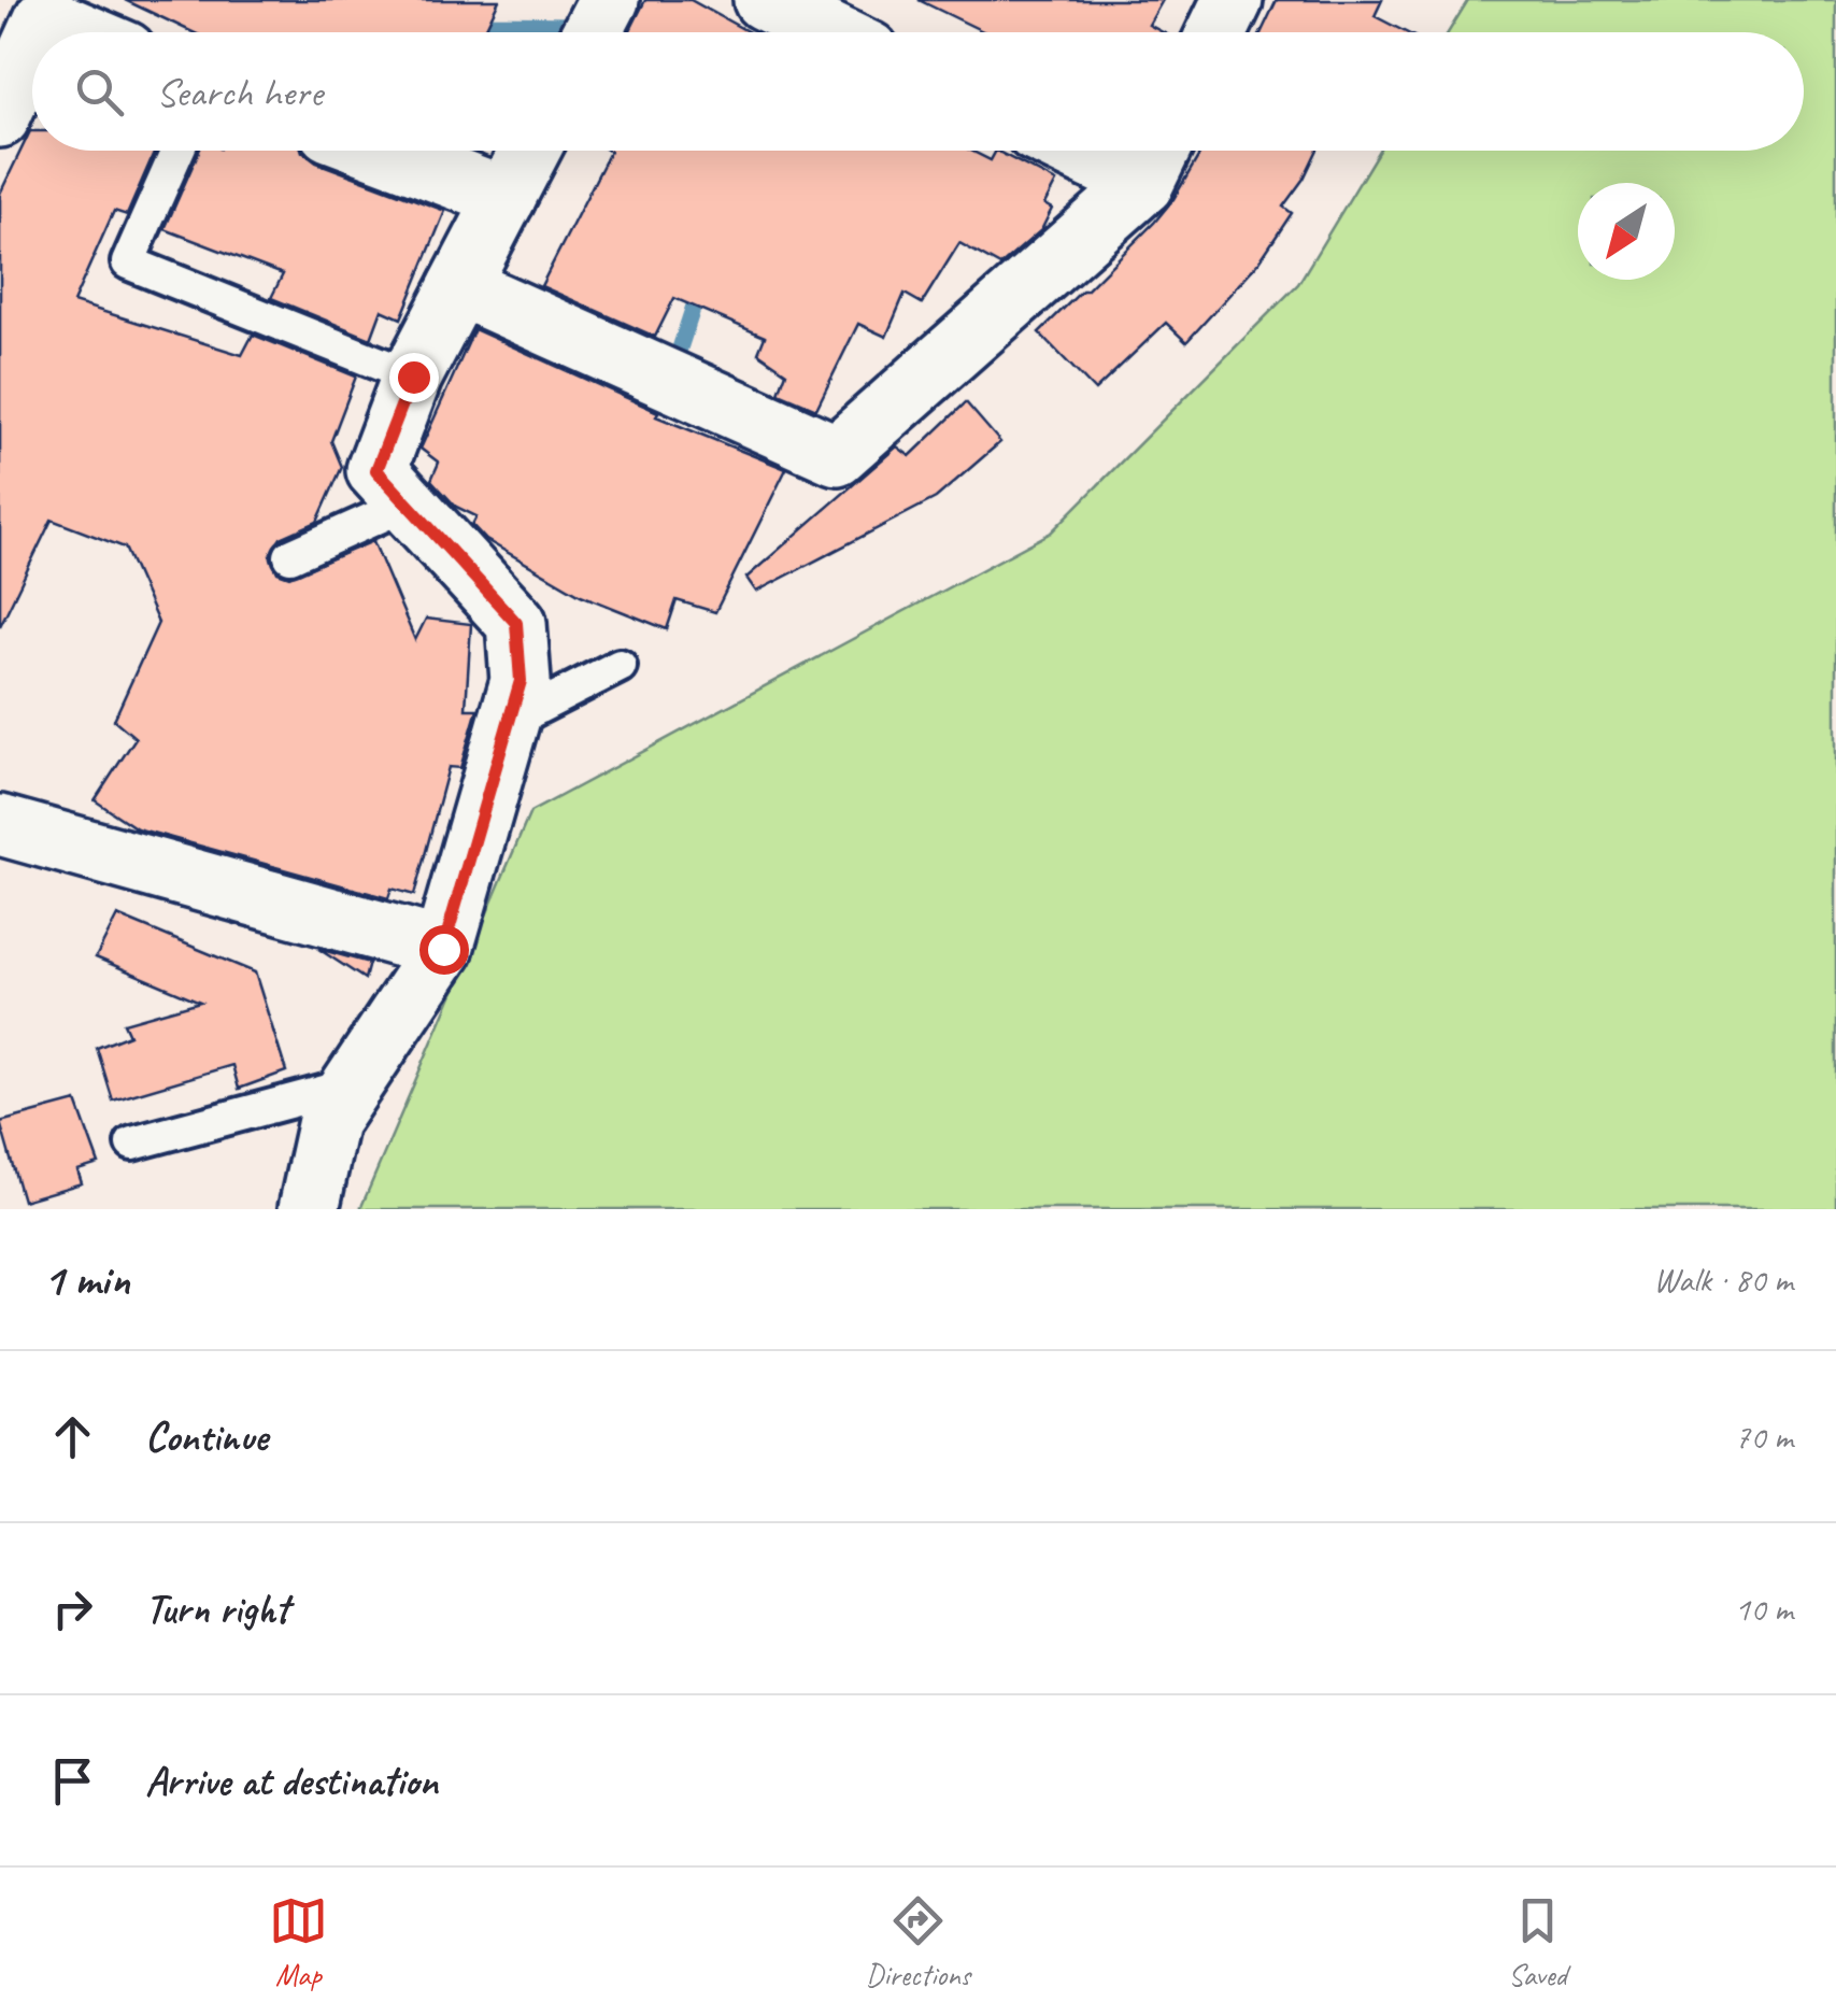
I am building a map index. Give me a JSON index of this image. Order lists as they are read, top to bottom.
{
  "north": "bottom left",
  "page": {
    "search": "Search here",
    "heading": ["1 min", "Walk · 80 m"],
    "list": [
      ["Continue", "70 m"],
      ["Turn right", "10 m"],
      "Arrive at destination"
    ],
    "nav": ["Map", "Directions", "Saved"]
  }
}
